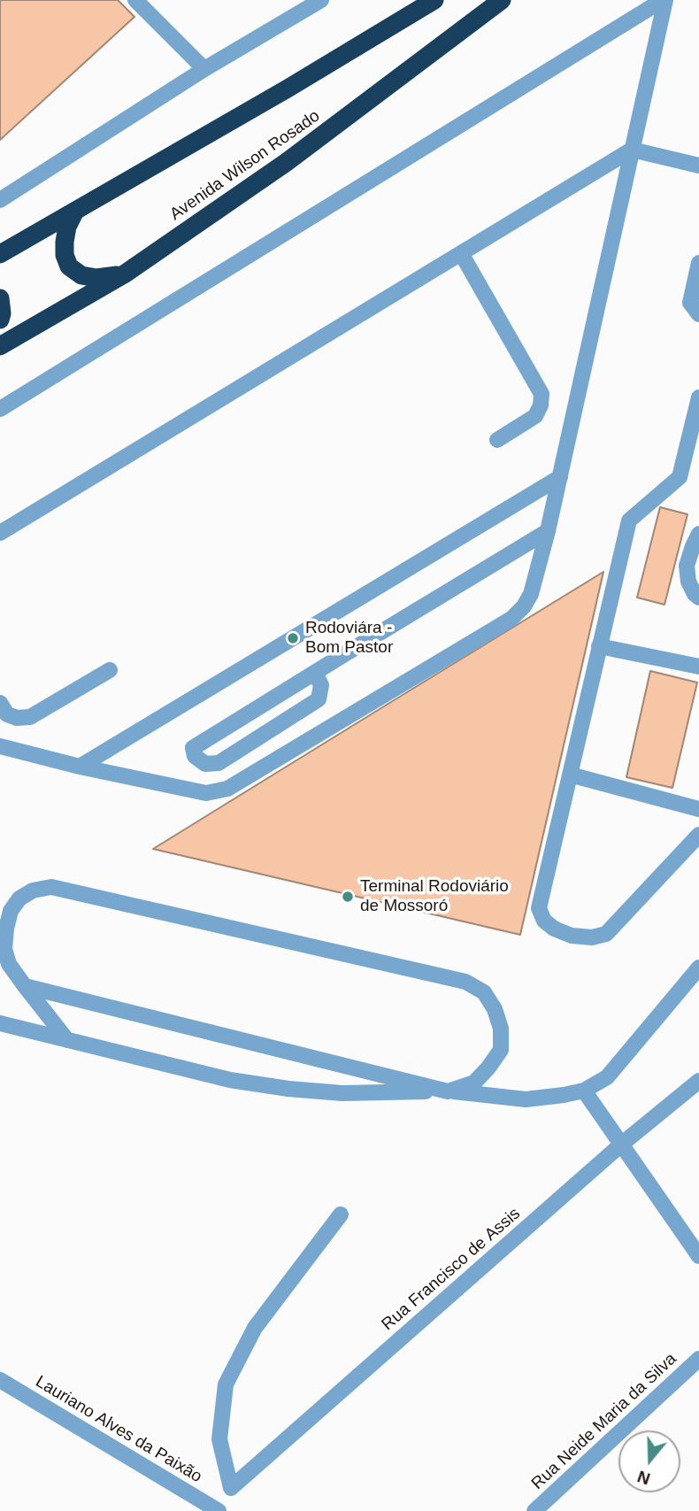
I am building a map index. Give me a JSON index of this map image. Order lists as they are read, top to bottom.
{
  "streets": {
    "highway": ["Avenida Wilson Rosado"],
    "street": ["Rua Francisco de Assis", "Rua Neide Maria da Silva", "Lauriano Alves da Paixão"]
  },
  "places": ["Rodoviára - Bom Pastor", "Terminal Rodoviário de Mossoró"],
  "north": "bottom"
}
